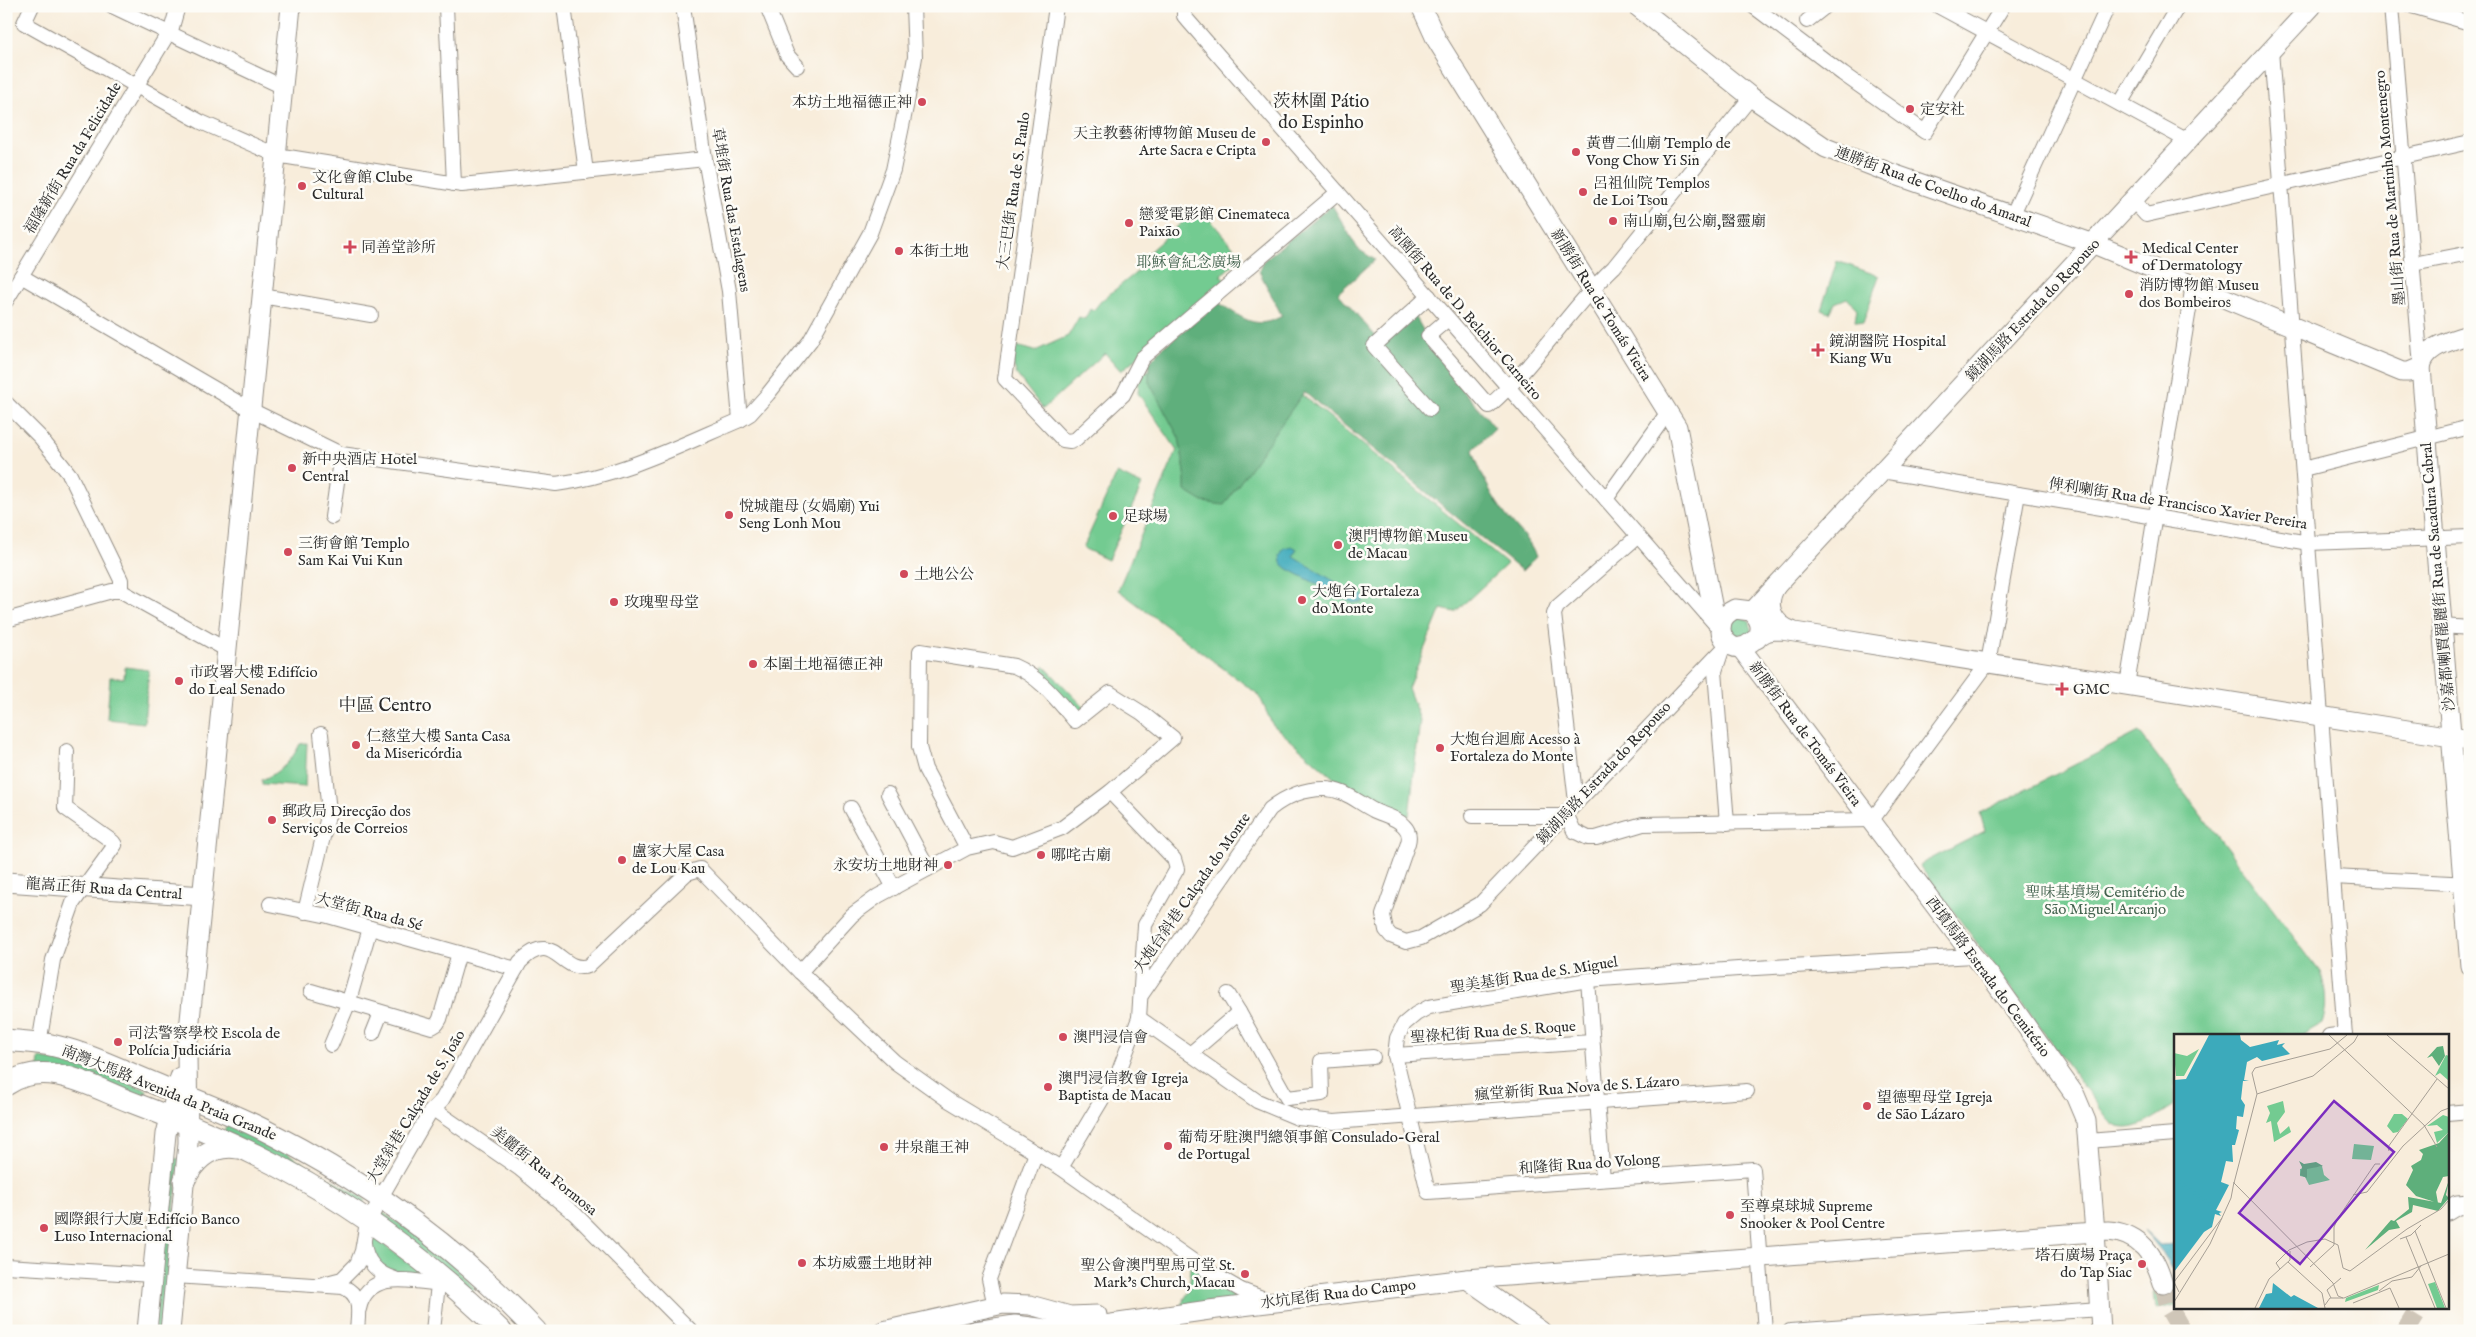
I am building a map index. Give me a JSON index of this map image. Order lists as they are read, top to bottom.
{
  "streets": {
    "main road": ["南灣大馬路 Avenida da Praia Grande"],
    "street": [
      "福隆新街 Rua da Felicidade",
      "連勝街 Rua de Coelho do Amaral",
      "墨山街 Rua de Martinho Montenegro",
      "大三巴街 Rua de S. Paulo",
      "草堆街 Rua das Estalagens",
      "新勝街 Rua de Tomás Vieira",
      "鏡湖馬路 Estrada do Repouso",
      "高園街 Rua de D. Belchior Carneiro",
      "俾利喇街 Rua de Francisco Xavier Pereira",
      "沙嘉都喇賈罷麗街 Rua de Sacadura Cabral",
      "龍嵩正街 Rua da Central",
      "大炮台斜巷 Calçada do Monte",
      "大堂街 Rua da Sé",
      "聖美基街 Rua de S. Miguel",
      "西墳馬路 Estrada do Cemitério",
      "聖祿杞街 Rua de S. Roque",
      "瘋堂新街 Rua Nova de S. Lázaro",
      "大堂斜巷 Calçada de S. João",
      "和隆街 Rua do Volong",
      "美麗街 Rua Formosa",
      "水坑尾街 Rua do Campo"
    ]
  },
  "crossings": [
    ["連勝街 Rua de Coelho do Amaral", "墨山街 Rua de Martinho Montenegro"],
    ["連勝街 Rua de Coelho do Amaral", "鏡湖馬路 Estrada do Repouso"],
    ["連勝街 Rua de Coelho do Amaral", "沙嘉都喇賈罷麗街 Rua de Sacadura Cabral"],
    ["墨山街 Rua de Martinho Montenegro", "沙嘉都喇賈罷麗街 Rua de Sacadura Cabral"],
    ["大三巴街 Rua de S. Paulo", "高園街 Rua de D. Belchior Carneiro"],
    ["新勝街 Rua de Tomás Vieira", "鏡湖馬路 Estrada do Repouso"],
    ["新勝街 Rua de Tomás Vieira", "高園街 Rua de D. Belchior Carneiro"],
    ["新勝街 Rua de Tomás Vieira", "西墳馬路 Estrada do Cemitério"],
    ["鏡湖馬路 Estrada do Repouso", "高園街 Rua de D. Belchior Carneiro"],
    ["鏡湖馬路 Estrada do Repouso", "俾利喇街 Rua de Francisco Xavier Pereira"],
    ["鏡湖馬路 Estrada do Repouso", "大炮台斜巷 Calçada do Monte"],
    ["俾利喇街 Rua de Francisco Xavier Pereira", "沙嘉都喇賈罷麗街 Rua de Sacadura Cabral"],
    ["大炮台斜巷 Calçada do Monte", "瘋堂新街 Rua Nova de S. Lázaro"],
    ["大堂街 Rua da Sé", "大堂斜巷 Calçada de S. João"],
    ["聖美基街 Rua de S. Miguel", "西墳馬路 Estrada do Cemitério"],
    ["聖美基街 Rua de S. Miguel", "聖祿杞街 Rua de S. Roque"],
    ["西墳馬路 Estrada do Cemitério", "水坑尾街 Rua do Campo"],
    ["瘋堂新街 Rua Nova de S. Lázaro", "和隆街 Rua do Volong"],
    ["南灣大馬路 Avenida da Praia Grande", "大堂斜巷 Calçada de S. João"],
    ["大堂斜巷 Calçada de S. João", "美麗街 Rua Formosa"],
    ["和隆街 Rua do Volong", "水坑尾街 Rua do Campo"]
  ],
  "districts": ["茨林圍 Pátio do Espinho", "中區 Centro"],
  "parks": ["耶穌會紀念廣場", "聖味基墳場 Cemitério de São Miguel Arcanjo"],
  "places": {
    "other": [
      "本坊土地福德正神",
      "定安社",
      "天主教藝術博物館 Museu de Arte Sacra e Cripta",
      "黃曹二仙廟 Templo de Vong Chow Yi Sin",
      "文化會館 Clube Cultural",
      "呂祖仙院 Templos de Loi Tsou",
      "南山廟,包公廟,醫靈廟",
      "戀愛電影館 Cinemateca Paixão",
      "本街土地",
      "消防博物館 Museu dos Bombeiros",
      "新中央酒店 Hotel Central",
      "悅城龍母 (女媧廟) Yui Seng Lonh Mou",
      "足球場",
      "澳門博物館 Museu de Macau",
      "三街會館 Templo Sam Kai Vui Kun",
      "土地公公",
      "大炮台 Fortaleza do Monte",
      "玫瑰聖母堂",
      "本圍土地福德正神",
      "市政署大樓 Edifício do Leal Senado",
      "仁慈堂大樓 Santa Casa da Misericórdia",
      "大炮台迴廊 Acesso à Fortaleza do Monte",
      "郵政局 Direcção dos Serviços de Correios",
      "哪咤古廟",
      "盧家大屋 Casa de Lou Kau",
      "永安坊土地財神",
      "澳門浸信會",
      "司法警察學校 Escola de Polícia Judiciária",
      "澳門浸信教會 Igreja Baptista de Macau",
      "望德聖母堂 Igreja de São Lázaro",
      "葡萄牙駐澳門總領事館 Consulado-Geral de Portugal",
      "井泉龍王神",
      "至尊桌球城 Supreme Snooker & Pool Centre",
      "國際銀行大廈 Edifício Banco Luso Internacional",
      "本坊威靈土地財神",
      "塔石廣場 Praça do Tap Siac",
      "聖公會澳門聖馬可堂 St. Mark's Church, Macau"
    ],
    "health": [
      "同善堂診所",
      "Medical Center of Dermatology",
      "鏡湖醫院 Hospital Kiang Wu",
      "GMC"
    ]
  }
}
